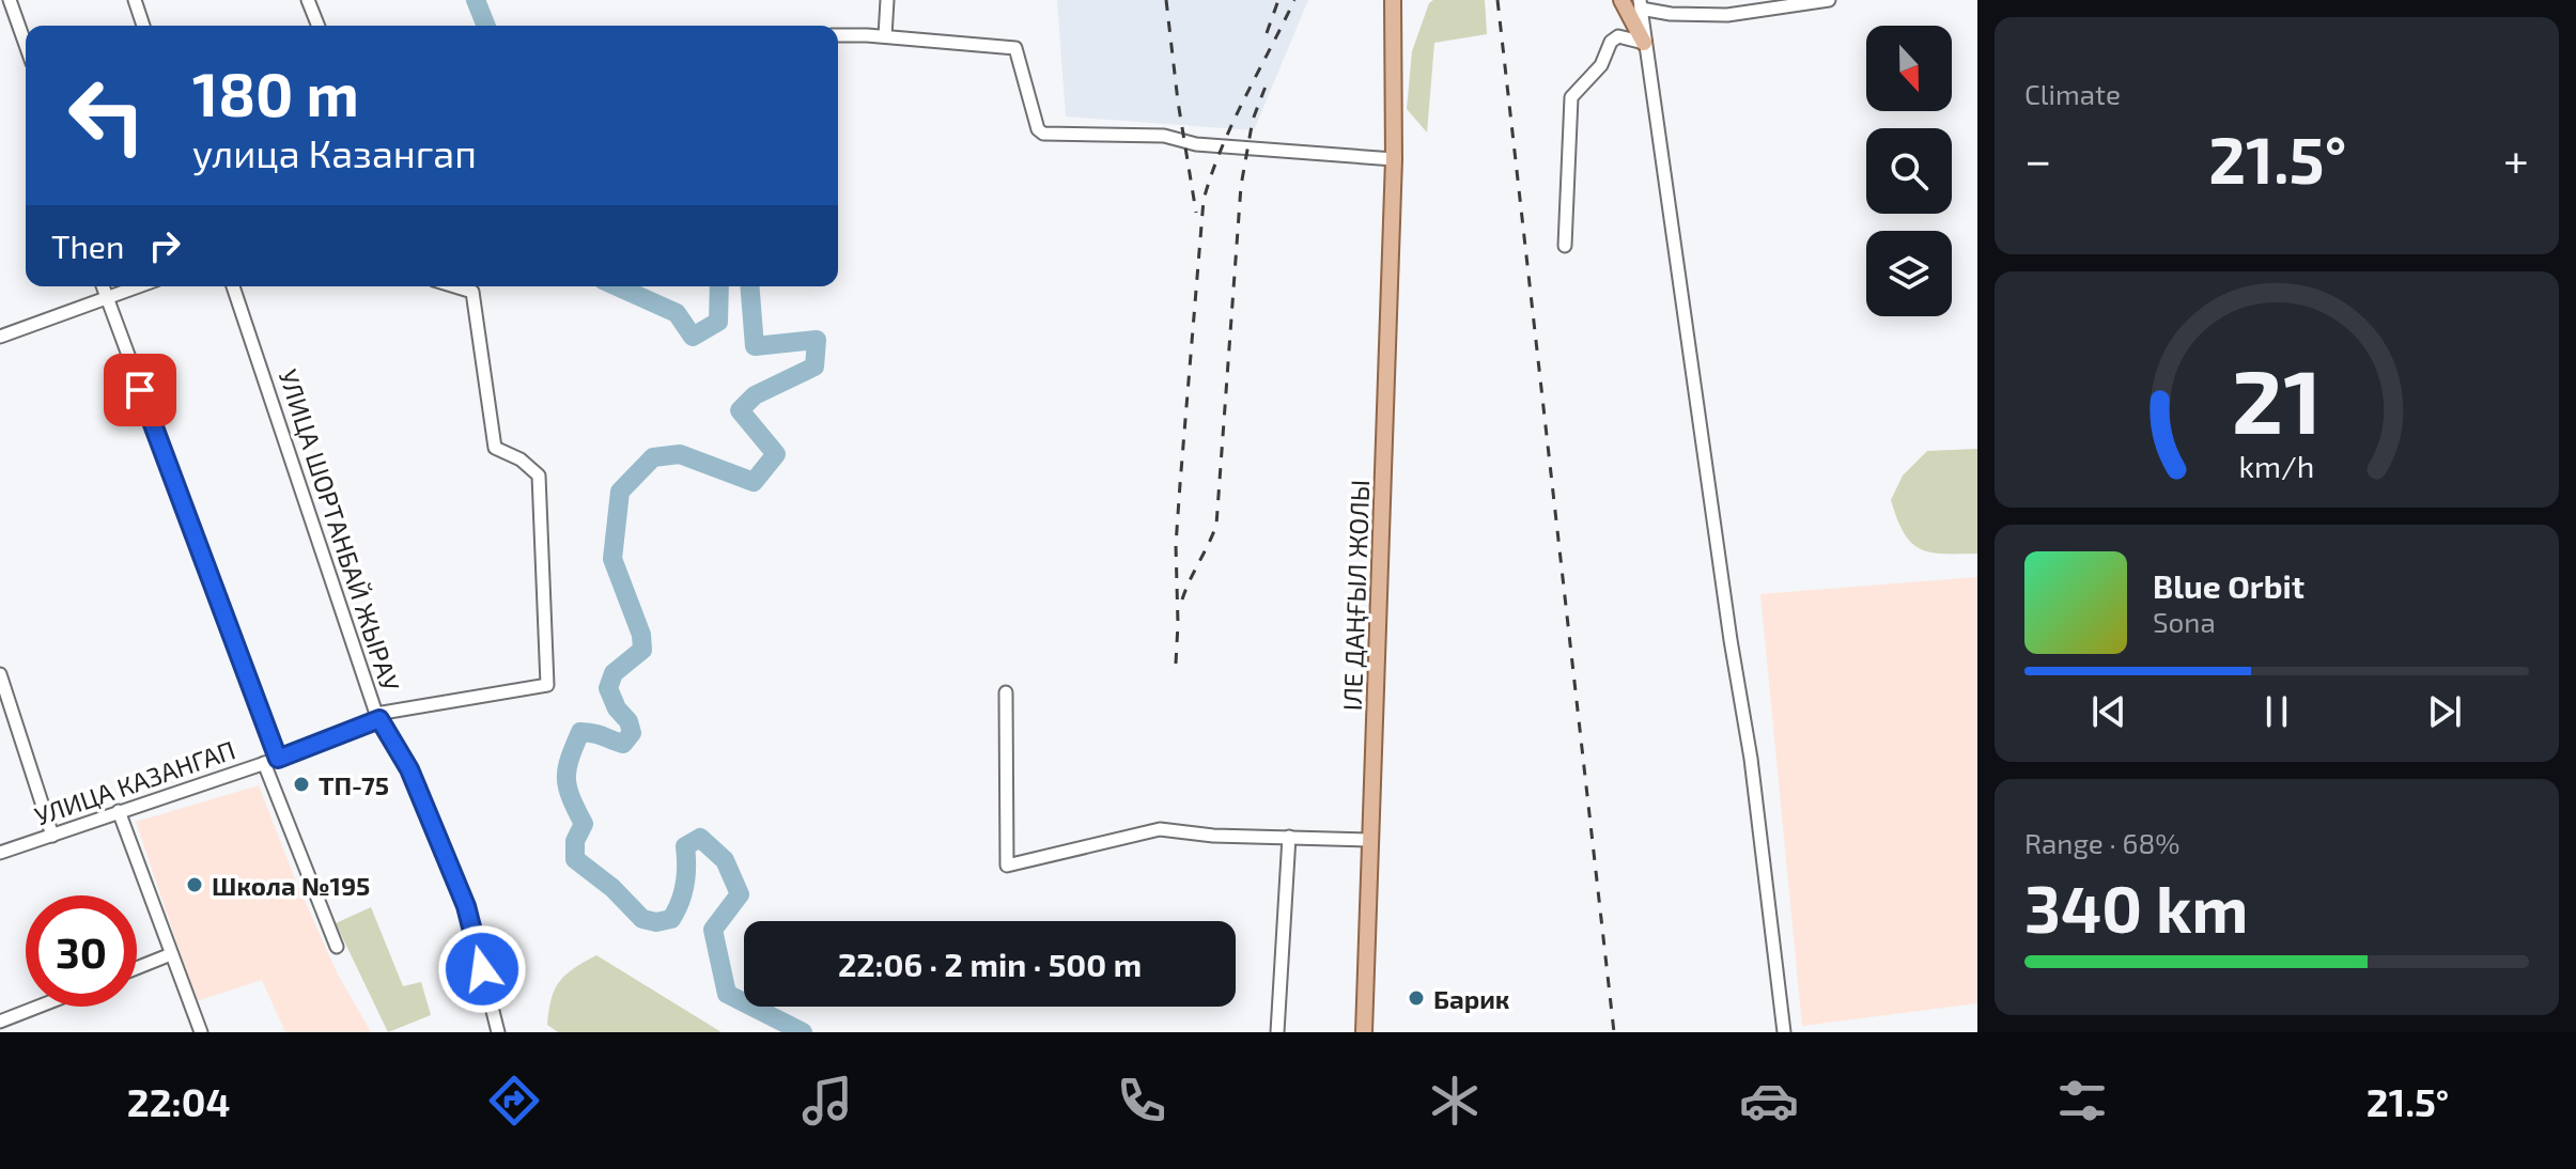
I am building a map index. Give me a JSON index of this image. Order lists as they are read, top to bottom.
{
  "streets": {
    "main road": ["ІЛЕ ДАҢҒЫЛ ЖОЛЫ"],
    "street": ["УЛИЦА ШОРТАНБАЙ ЖЫРАУ", "УЛИЦА КАЗАНГАП"]
  },
  "crossings": [
    ["УЛИЦА ШОРТАНБАЙ ЖЫРАУ", "УЛИЦА КАЗАНГАП"]
  ],
  "places": ["ТП-75", "Школа №195", "Барик"],
  "north": "bottom",
  "page": {
    "tile": [
      "Climate",
      ["Range · 68%", "340 km"]
    ],
    "turn": ["180 m", "улица Казангап"],
    "heat": ["−", "21.5°", "+"],
    "then": "Then",
    "song": ["Blue Orbit", "Sona"],
    "limit": "30",
    "trip": "22:06 · 2 min · 500 m",
    "tabs": ["22:04", "21.5°"],
    "gauge": ["21", "km/h"]
  }
}
